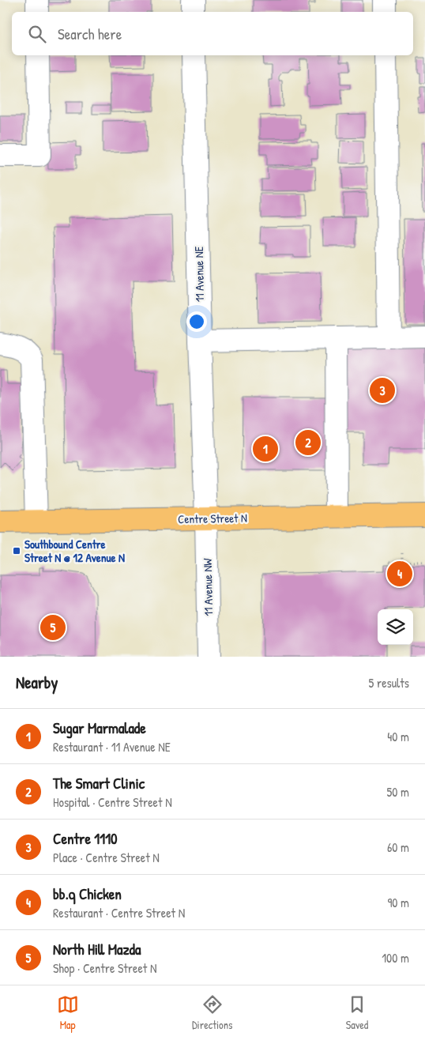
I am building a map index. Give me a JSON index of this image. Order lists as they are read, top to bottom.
{
  "streets": {
    "main road": ["Centre Street N"],
    "street": ["11 Avenue NE", "11 Avenue NW"]
  },
  "crossings": [
    ["11 Avenue NE", "Centre Street N"],
    ["11 Avenue NE", "11 Avenue NW"],
    ["Centre Street N", "11 Avenue NW"]
  ],
  "places": {
    "transit": ["Southbound Centre Street N @ 12 Avenue N"]
  },
  "page": {
    "search": "Search here",
    "pins": [
      "3",
      "2",
      "1",
      "4",
      "5"
    ],
    "heading": ["Nearby", "5 results"],
    "list": [
      {
        "mark": "1",
        "name": "Sugar Marmalade",
        "note": "Restaurant · 11 Avenue NE",
        "value": "40 m"
      },
      {
        "mark": "2",
        "name": "The Smart Clinic",
        "note": "Hospital · Centre Street N",
        "value": "50 m"
      },
      {
        "mark": "3",
        "name": "Centre 1110",
        "note": "Place · Centre Street N",
        "value": "60 m"
      },
      {
        "mark": "4",
        "name": "bb.q Chicken",
        "note": "Restaurant · Centre Street N",
        "value": "90 m"
      },
      {
        "mark": "5",
        "name": "North Hill Mazda",
        "note": "Shop · Centre Street N",
        "value": "100 m"
      }
    ],
    "nav": ["Map", "Directions", "Saved"]
  }
}
